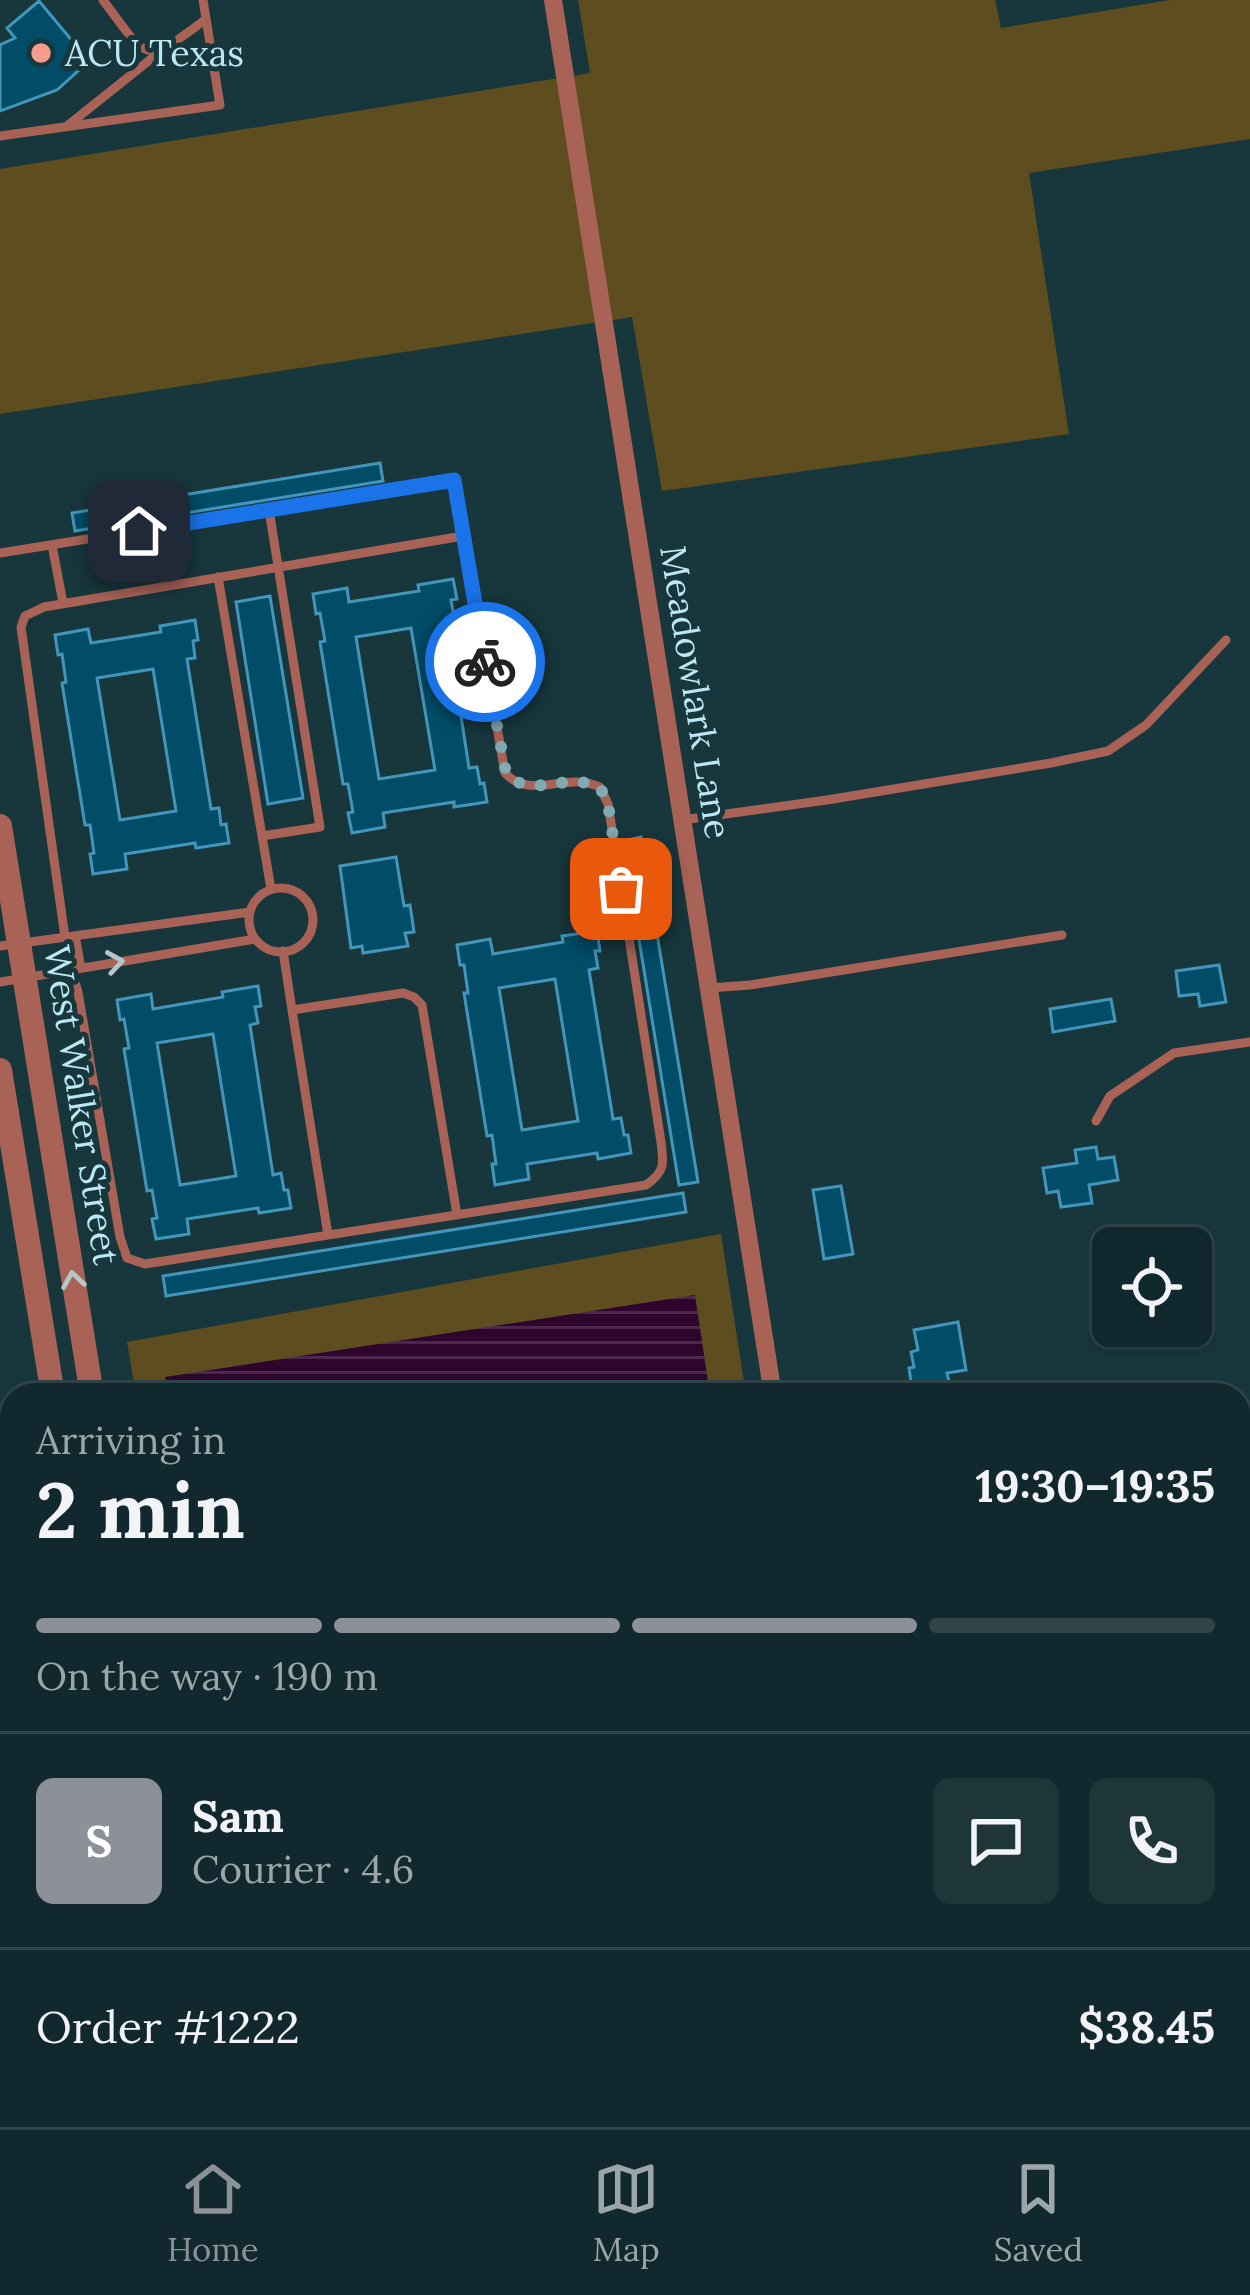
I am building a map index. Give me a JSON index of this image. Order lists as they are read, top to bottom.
{
  "streets": {
    "street": ["Meadowlark Lane", "West Walker Street"]
  },
  "places": ["ACU Texas"],
  "page": {
    "heading": ["2 min", "Arriving in", "19:30–19:35"],
    "panel": [
      "Sam",
      "Courier · 4.6",
      "Order #1222",
      "$38.45"
    ],
    "bar": "On the way · 190 m",
    "round": "S",
    "tabs": ["Home", "Map", "Saved"]
  }
}
